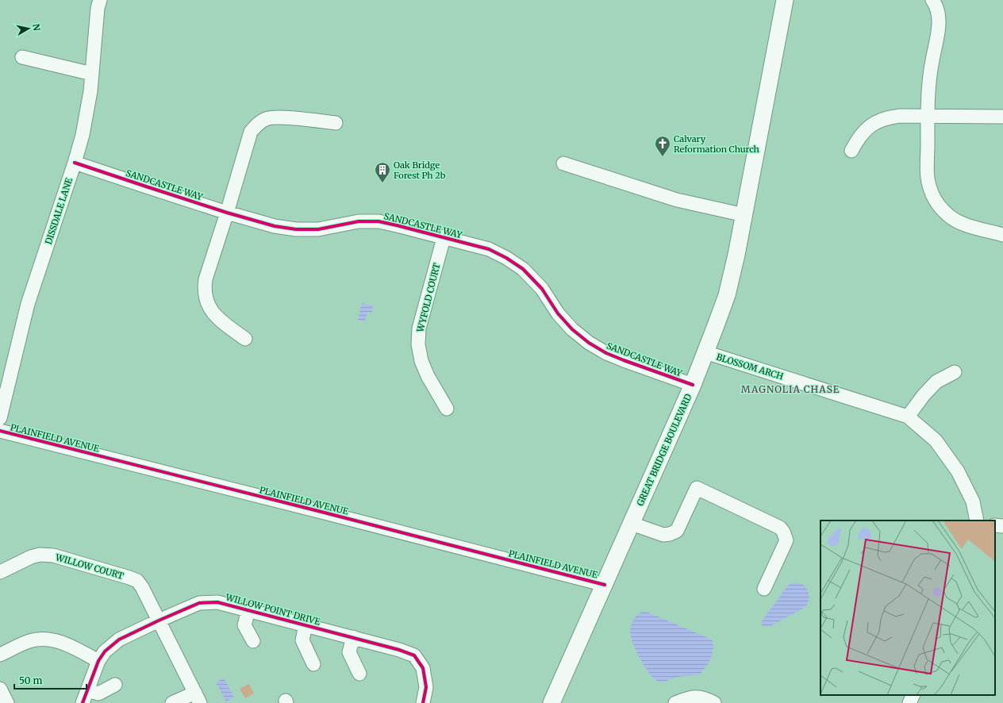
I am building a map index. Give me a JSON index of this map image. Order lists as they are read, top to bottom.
{
  "streets": {
    "main road": ["GREAT BRIDGE BOULEVARD"],
    "street": [
      "SANDCASTLE WAY",
      "DISSDALE LANE",
      "WYFOLD COURT",
      "BLOSSOM ARCH",
      "PLAINFIELD AVENUE",
      "WILLOW COURT",
      "WILLOW POINT DRIVE"
    ]
  },
  "crossings": [
    ["SANDCASTLE WAY", "DISSDALE LANE"],
    ["SANDCASTLE WAY", "WYFOLD COURT"],
    ["SANDCASTLE WAY", "GREAT BRIDGE BOULEVARD"],
    ["BLOSSOM ARCH", "GREAT BRIDGE BOULEVARD"],
    ["PLAINFIELD AVENUE", "GREAT BRIDGE BOULEVARD"],
    ["WILLOW COURT", "WILLOW POINT DRIVE"]
  ],
  "districts": ["MAGNOLIA CHASE"],
  "places": {
    "church": ["Calvary Reformation Church"],
    "building": ["Oak Bridge Forest Ph 2b"]
  },
  "scale_bar": "50 m",
  "north": "right"
}
